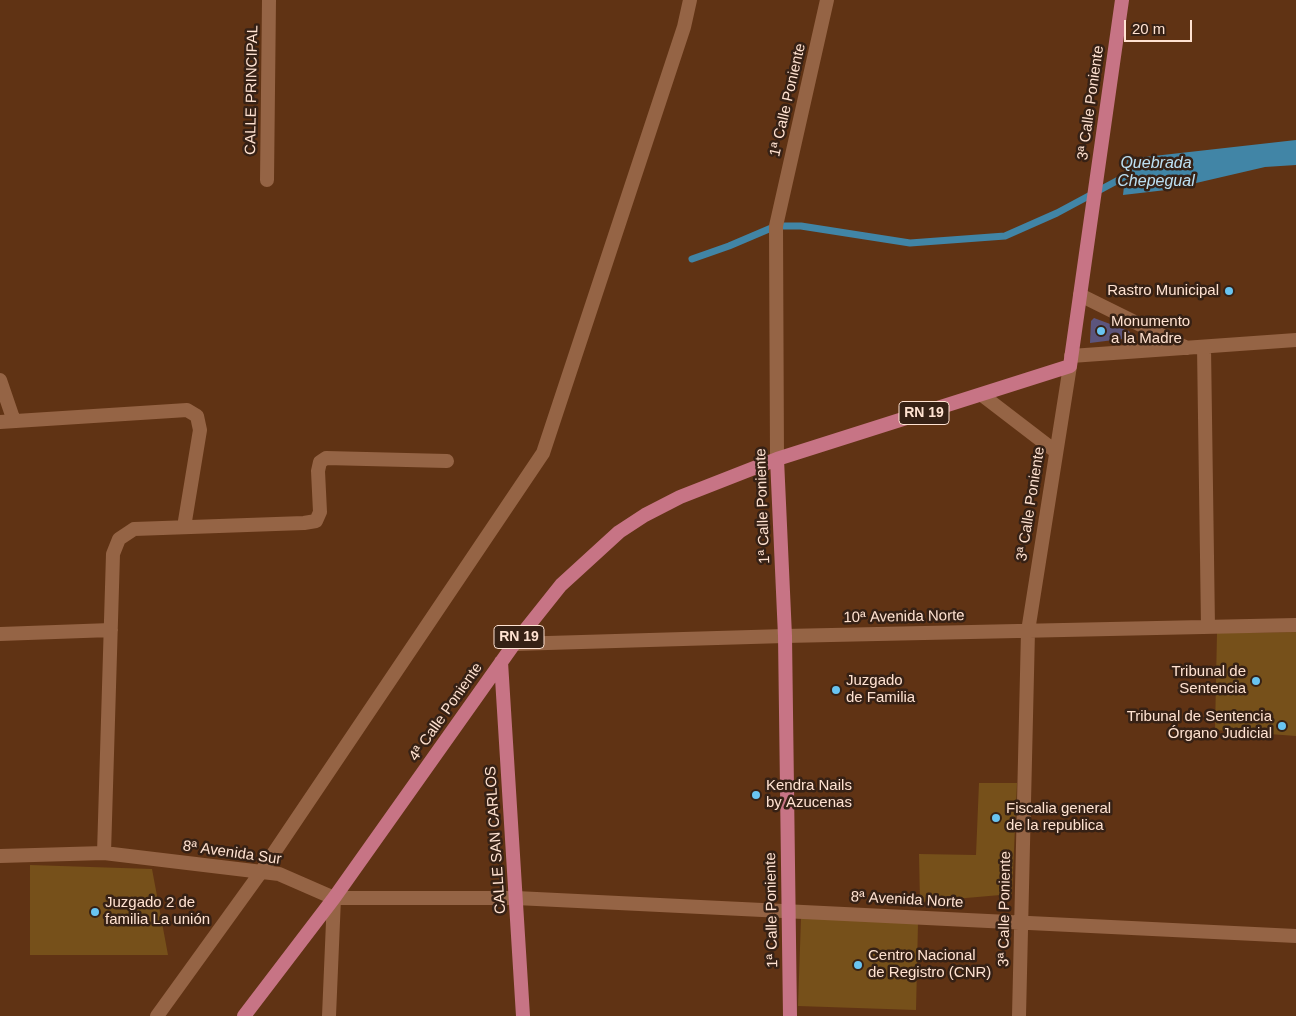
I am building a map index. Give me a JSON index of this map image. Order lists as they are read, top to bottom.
{
  "streets": {
    "main road": [
      "1ª Calle Poniente",
      "3ª Calle Poniente",
      "RN 19",
      "4ª Calle Poniente",
      "CALLE SAN CARLOS"
    ],
    "street": [
      "CALLE PRINCIPAL",
      "10ª Avenida Norte",
      "8ª Avenida Sur",
      "8ª Avenida Norte"
    ]
  },
  "crossings": [
    ["1ª Calle Poniente", "RN 19"],
    ["1ª Calle Poniente", "10ª Avenida Norte"],
    ["1ª Calle Poniente", "4ª Calle Poniente"],
    ["1ª Calle Poniente", "8ª Avenida Norte"],
    ["3ª Calle Poniente", "RN 19"],
    ["3ª Calle Poniente", "10ª Avenida Norte"],
    ["3ª Calle Poniente", "8ª Avenida Norte"],
    ["RN 19", "4ª Calle Poniente"],
    ["10ª Avenida Norte", "4ª Calle Poniente"],
    ["4ª Calle Poniente", "CALLE SAN CARLOS"],
    ["4ª Calle Poniente", "8ª Avenida Sur"],
    ["CALLE SAN CARLOS", "8ª Avenida Sur"],
    ["CALLE SAN CARLOS", "8ª Avenida Norte"],
    ["8ª Avenida Sur", "8ª Avenida Norte"]
  ],
  "water": ["Quebrada Chepegual"],
  "places": [
    "Rastro Municipal",
    "Monumento a la Madre",
    "Tribunal de Sentencia",
    "Juzgado de Familia",
    "Tribunal de Sentencia Órgano Judicial",
    "Kendra Nails by Azucenas",
    "Fiscalia general de la republica",
    "Juzgado 2 de familia La unión",
    "Centro Nacional de Registro (CNR)"
  ],
  "scale_bar": "20 m"
}
